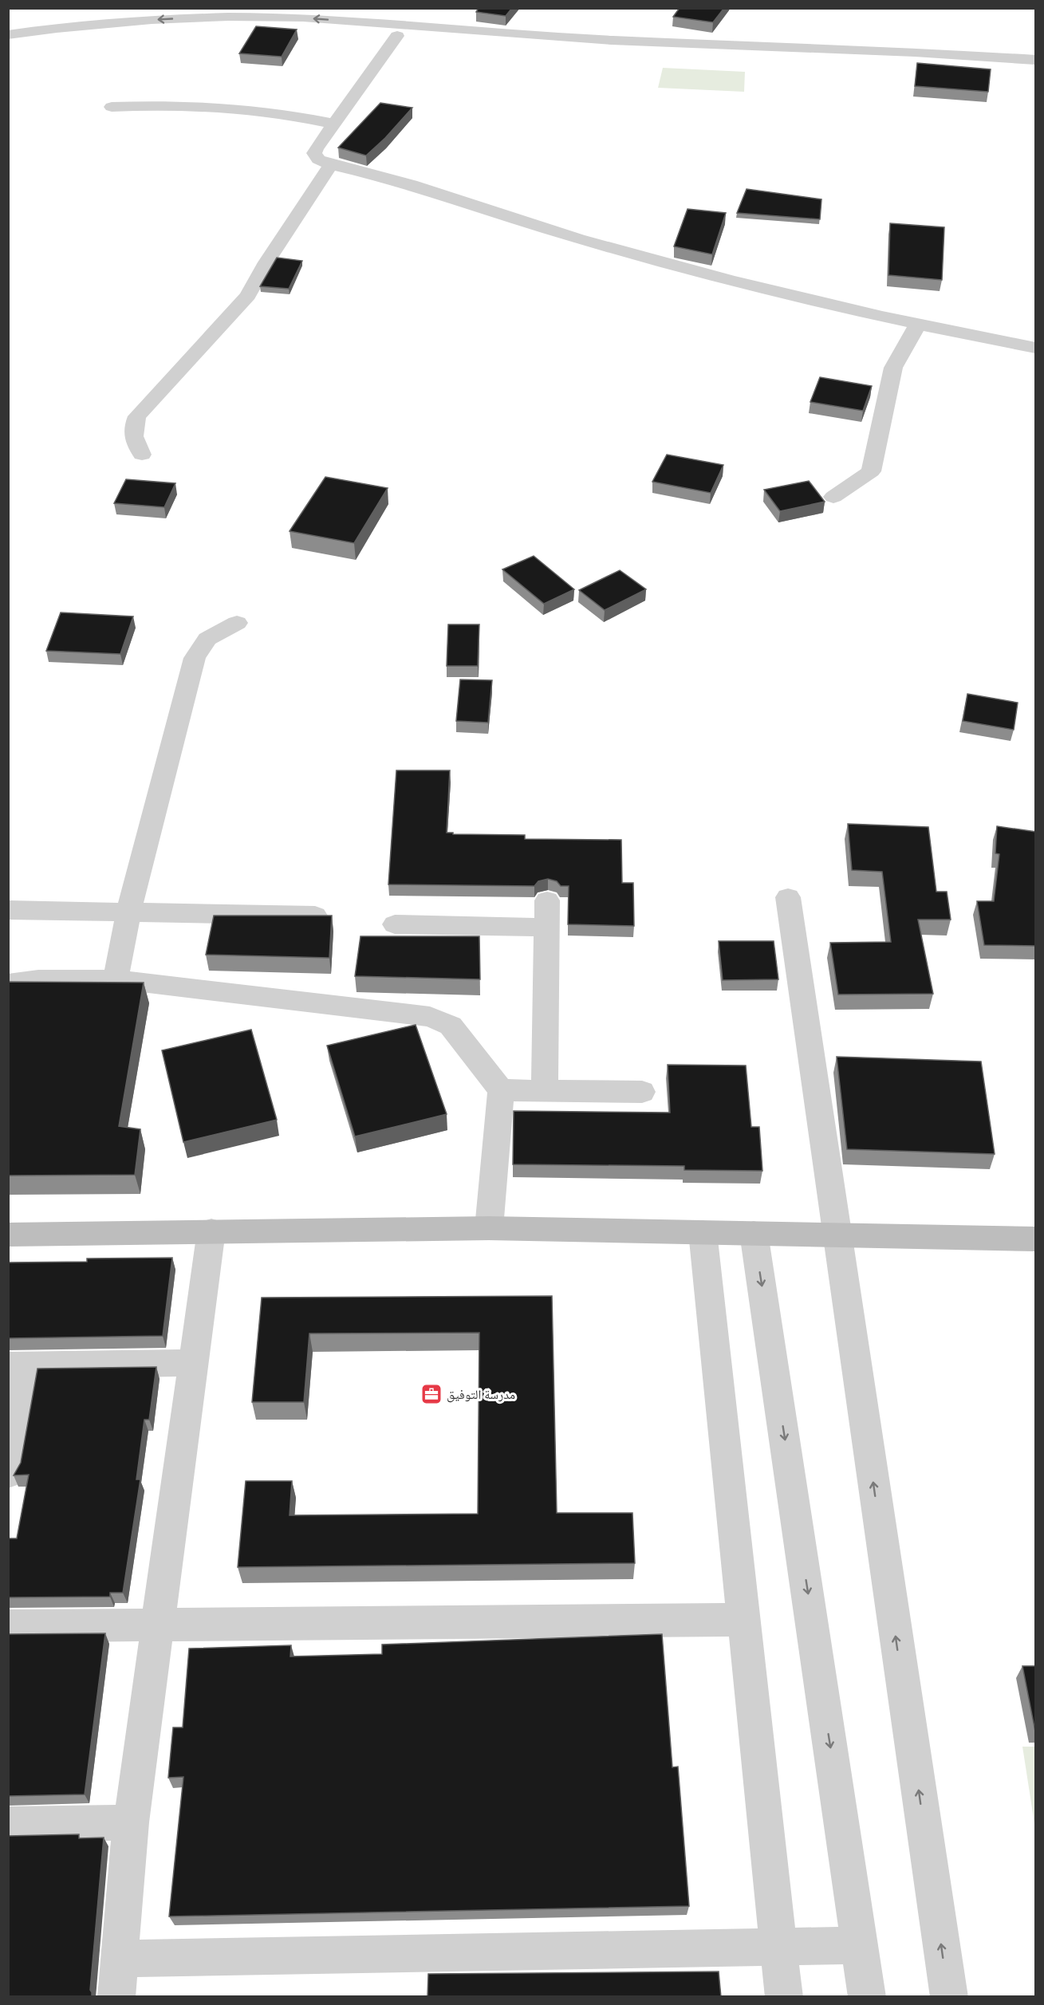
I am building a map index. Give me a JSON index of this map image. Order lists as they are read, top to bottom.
{
  "places": {
    "office": ["مدرسة التوفيق"]
  }
}
